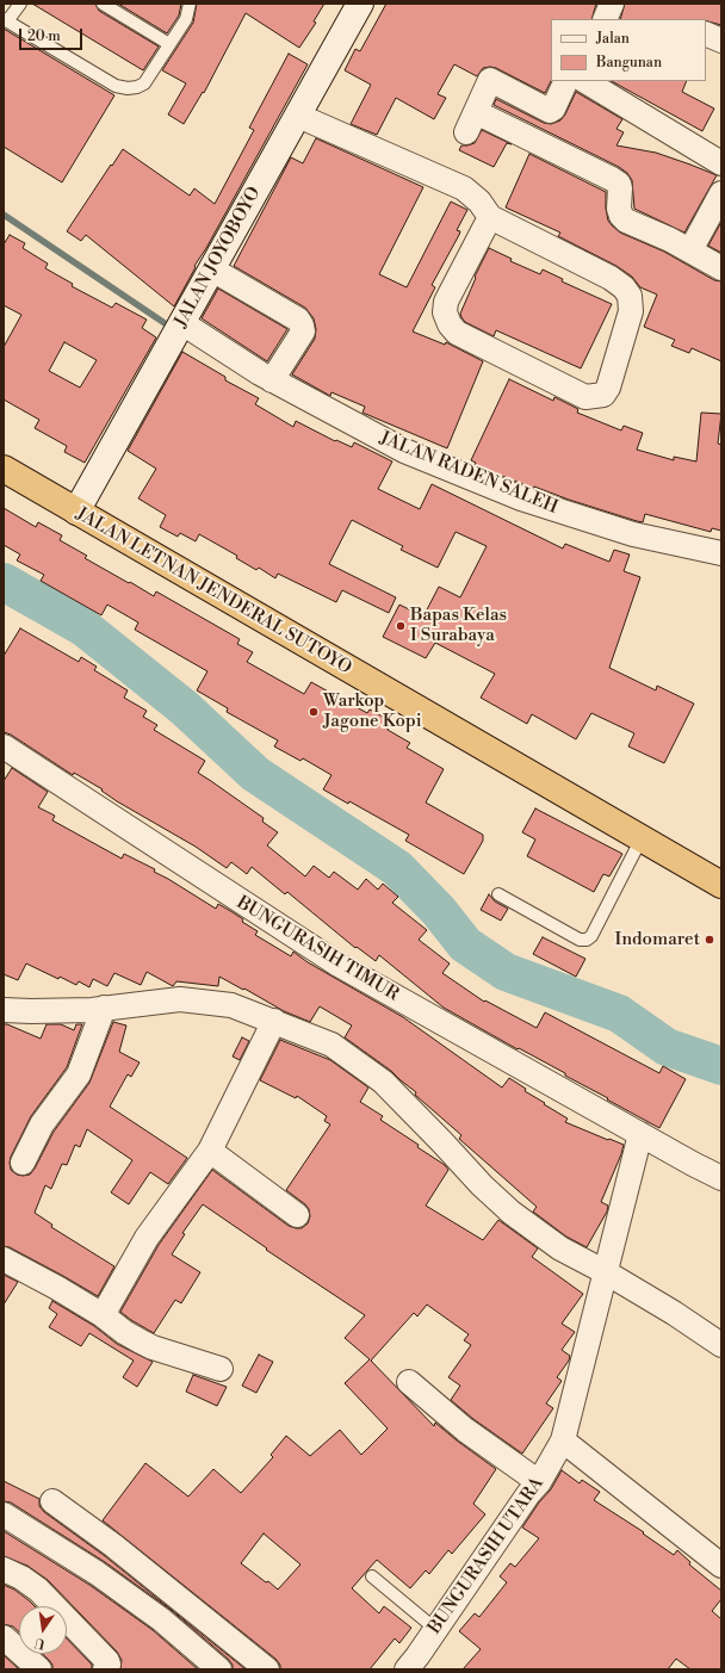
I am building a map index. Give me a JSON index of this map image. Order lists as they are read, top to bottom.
{
  "streets": {
    "highway": ["JALAN LETNAN JENDERAL SUTOYO"],
    "street": [
      "JALAN JOYOBOYO",
      "JALAN RADEN SALEH",
      "BUNGURASIH TIMUR",
      "BUNGURASIH UTARA"
    ]
  },
  "crossings": [
    ["JALAN JOYOBOYO", "JALAN RADEN SALEH"],
    ["JALAN JOYOBOYO", "JALAN LETNAN JENDERAL SUTOYO"],
    ["BUNGURASIH TIMUR", "BUNGURASIH UTARA"]
  ],
  "places": ["Bapas Kelas I Surabaya", "Warkop Jagone Kopi", "Indomaret"],
  "legend": ["Jalan", "Bangunan"],
  "scale_bar": "20 m",
  "north": "bottom"
}
